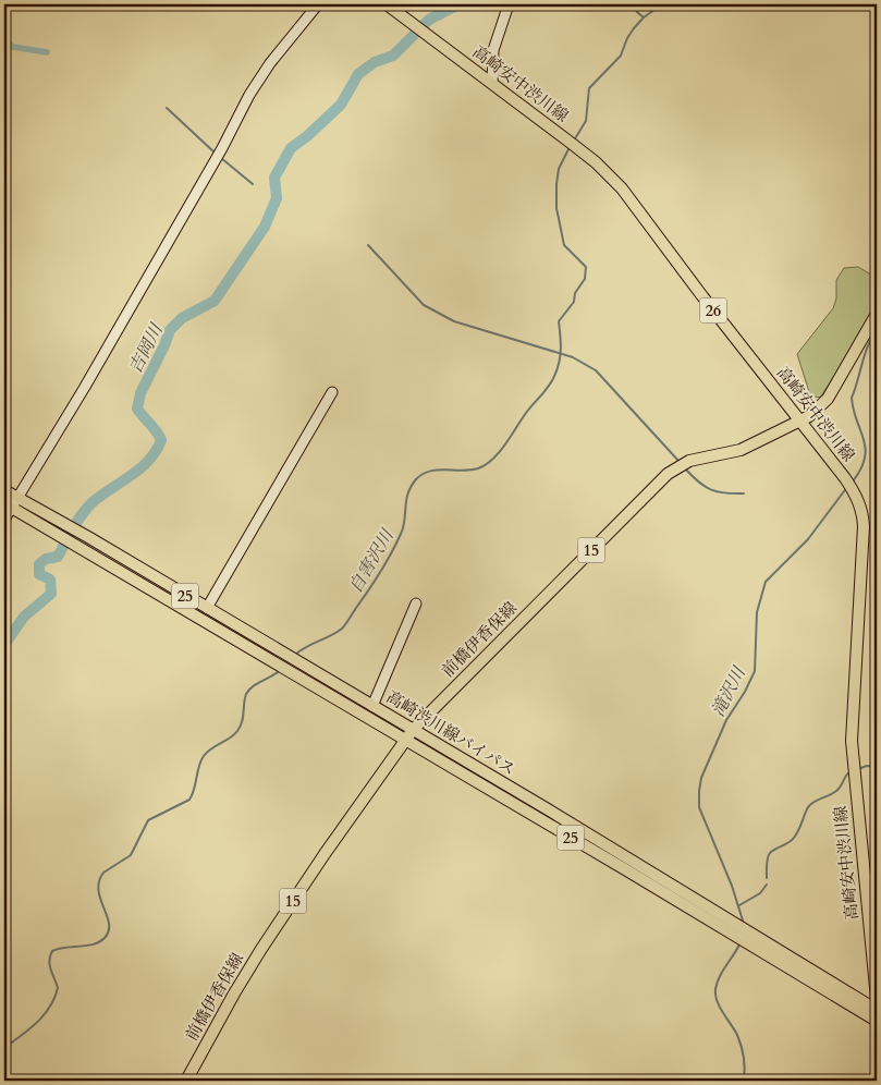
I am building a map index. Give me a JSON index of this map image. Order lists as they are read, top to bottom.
{
  "streets": {
    "main road": [
      "高崎安中渋川線",
      "26",
      "15",
      "25",
      "前橋伊香保線",
      "高崎渋川線バイパス"
    ]
  },
  "crossings": [
    ["高崎安中渋川線", "前橋伊香保線"],
    ["前橋伊香保線", "高崎渋川線バイパス"]
  ],
  "water": ["吉岡川", "自害沢川", "滝沢川"]
}
